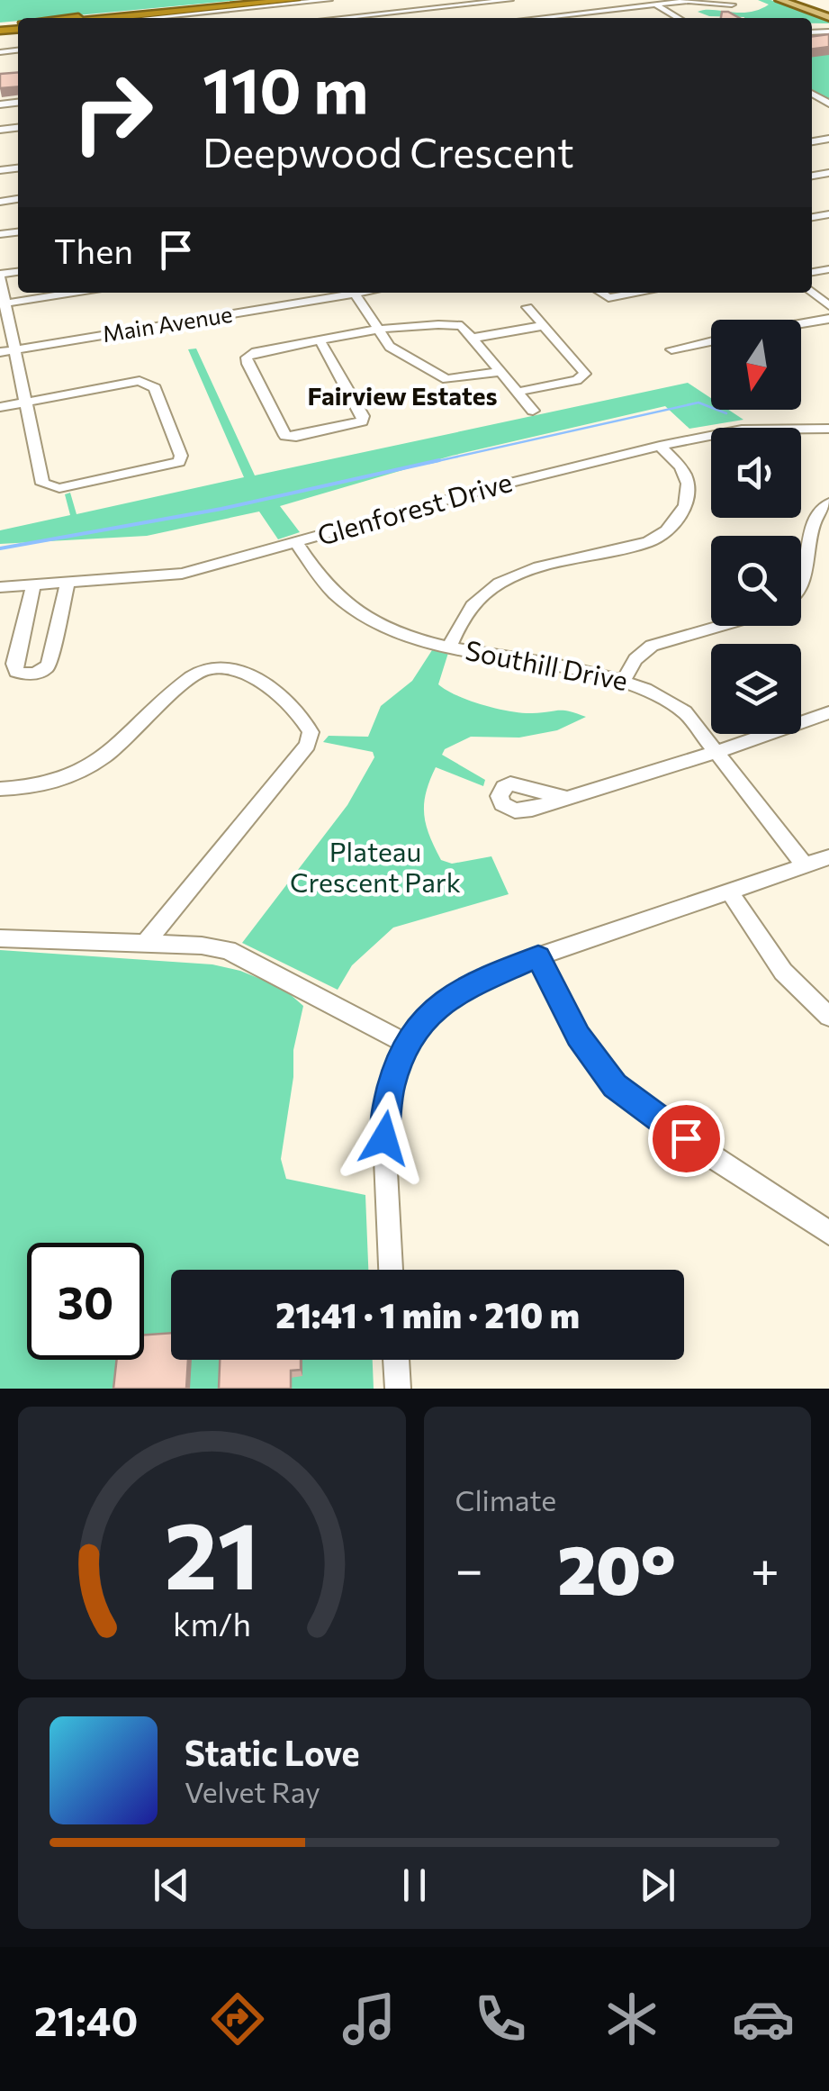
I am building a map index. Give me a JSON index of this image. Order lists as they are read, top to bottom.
{
  "streets": {
    "street": ["Main Avenue", "Glenforest Drive", "Southill Drive"]
  },
  "crossings": [
    ["Glenforest Drive", "Southill Drive"]
  ],
  "districts": ["Fairview Estates"],
  "parks": ["Plateau Crescent Park"],
  "north": "bottom",
  "page": {
    "turn": ["110 m", "Deepwood Crescent"],
    "then": "Then",
    "limit": "30",
    "trip": "21:41 · 1 min · 210 m",
    "tile": "Climate",
    "heat": ["−", "20°", "+"],
    "song": ["Static Love", "Velvet Ray"],
    "tabs": "21:40",
    "gauge": ["21", "km/h"]
  }
}
